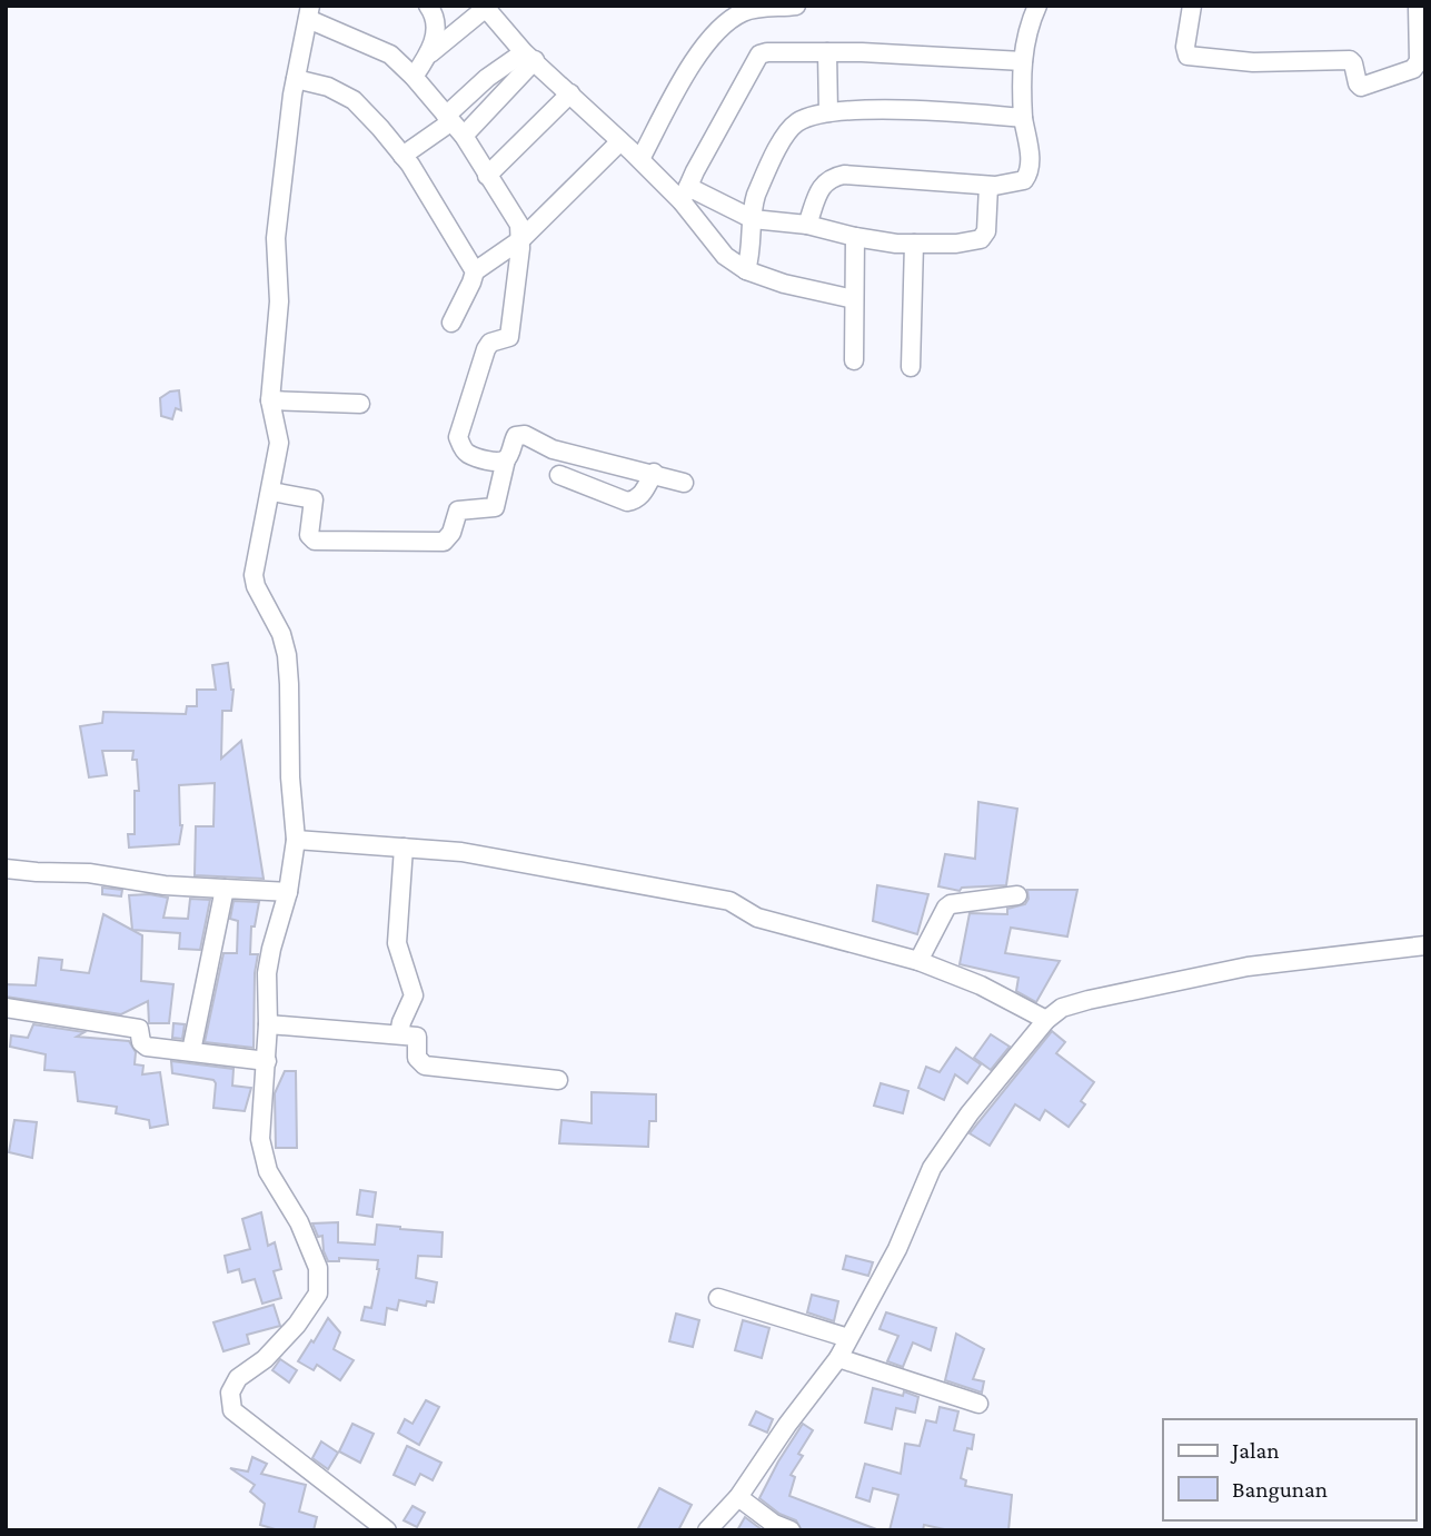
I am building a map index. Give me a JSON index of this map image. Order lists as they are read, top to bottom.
{
  "legend": ["Jalan", "Bangunan"]
}
